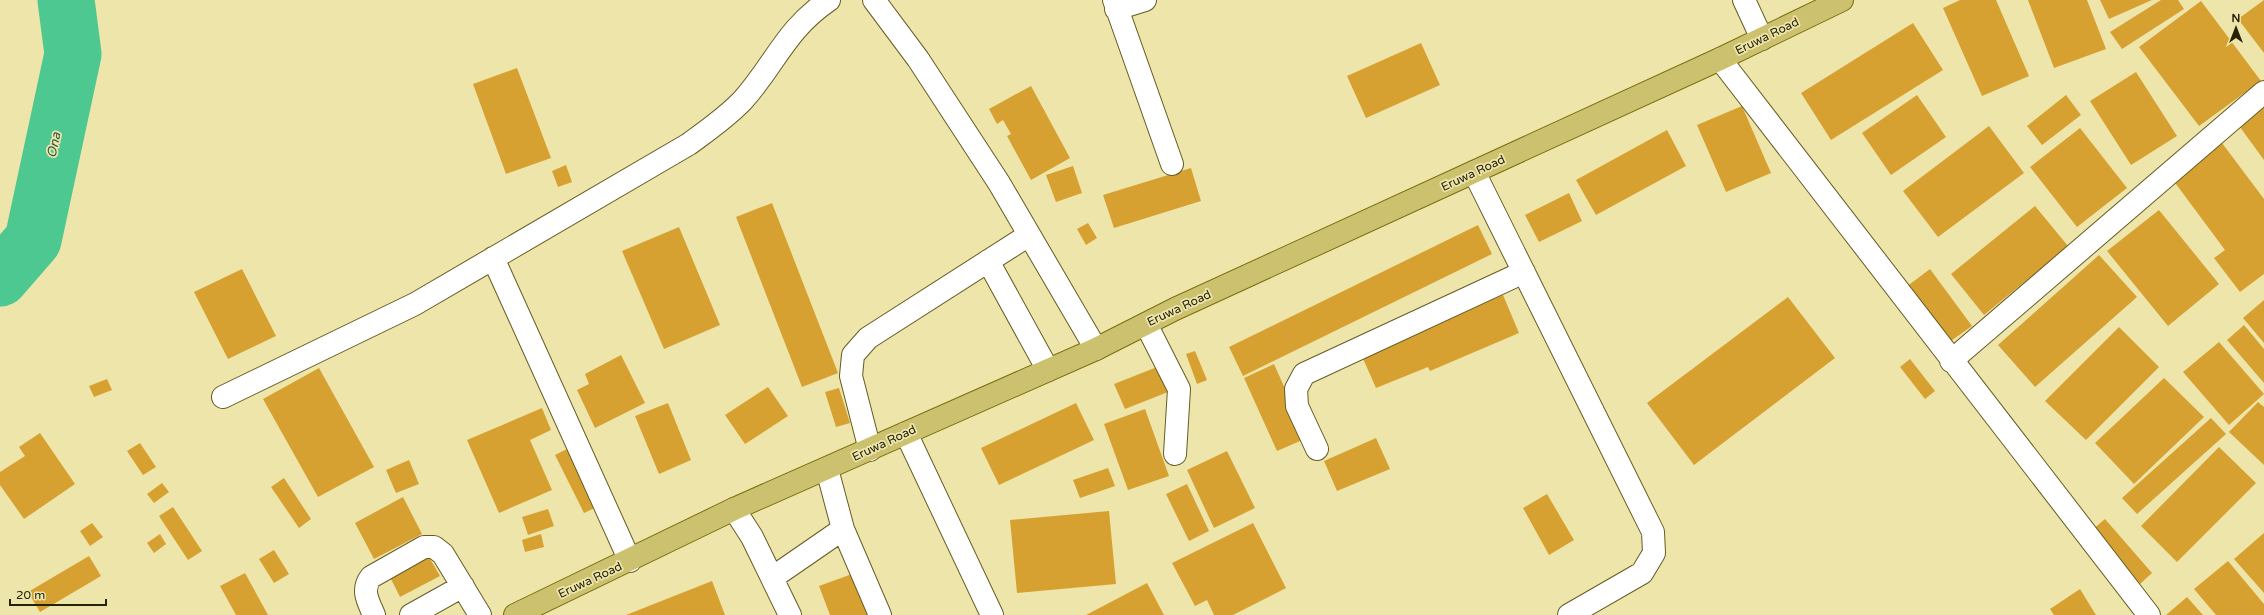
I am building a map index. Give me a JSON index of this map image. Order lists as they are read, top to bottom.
{
  "streets": {
    "main road": ["Eruwa Road"]
  },
  "water": ["Ona"],
  "scale_bar": "20 m",
  "north": "top"
}
